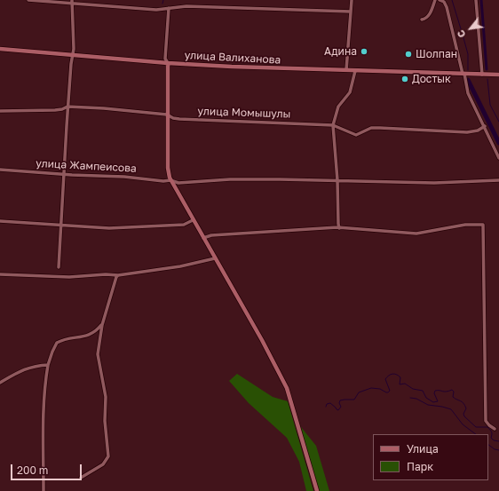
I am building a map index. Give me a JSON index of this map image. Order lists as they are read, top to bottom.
{
  "streets": {
    "main road": ["улица Валиханова"],
    "street": ["улица Момышулы", "улица Жампеисова"]
  },
  "places": ["Адина", "Шолпан", "Достык"],
  "legend": ["Улица", "Парк"],
  "scale_bar": "200 m",
  "north": "bottom left"
}
